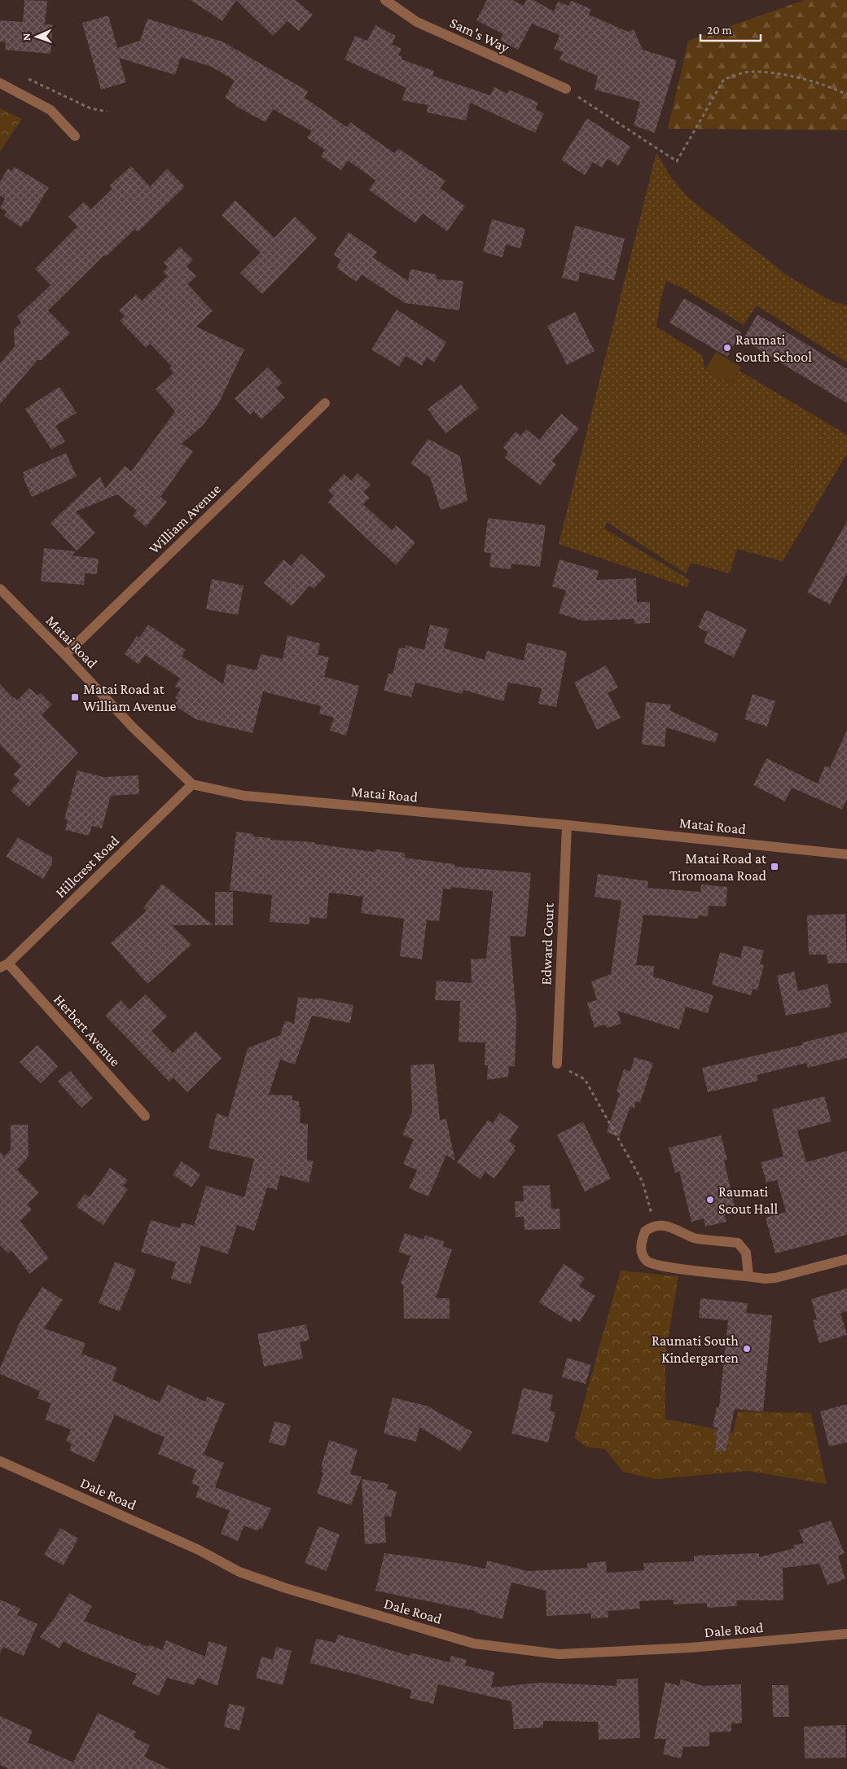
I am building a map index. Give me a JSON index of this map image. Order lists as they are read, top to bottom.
{
  "streets": {
    "street": [
      "Sam's Way",
      "William Avenue",
      "Matai Road",
      "Hillcrest Road",
      "Edward Court",
      "Herbert Avenue",
      "Dale Road"
    ]
  },
  "crossings": [
    ["William Avenue", "Matai Road"],
    ["Matai Road", "Hillcrest Road"],
    ["Matai Road", "Edward Court"],
    ["Hillcrest Road", "Herbert Avenue"]
  ],
  "places": {
    "other": ["Raumati South School", "Raumati Scout Hall", "Raumati South Kindergarten"],
    "transit": ["Matai Road at William Avenue", "Matai Road at Tiromoana Road"]
  },
  "scale_bar": "20 m",
  "north": "left"
}
